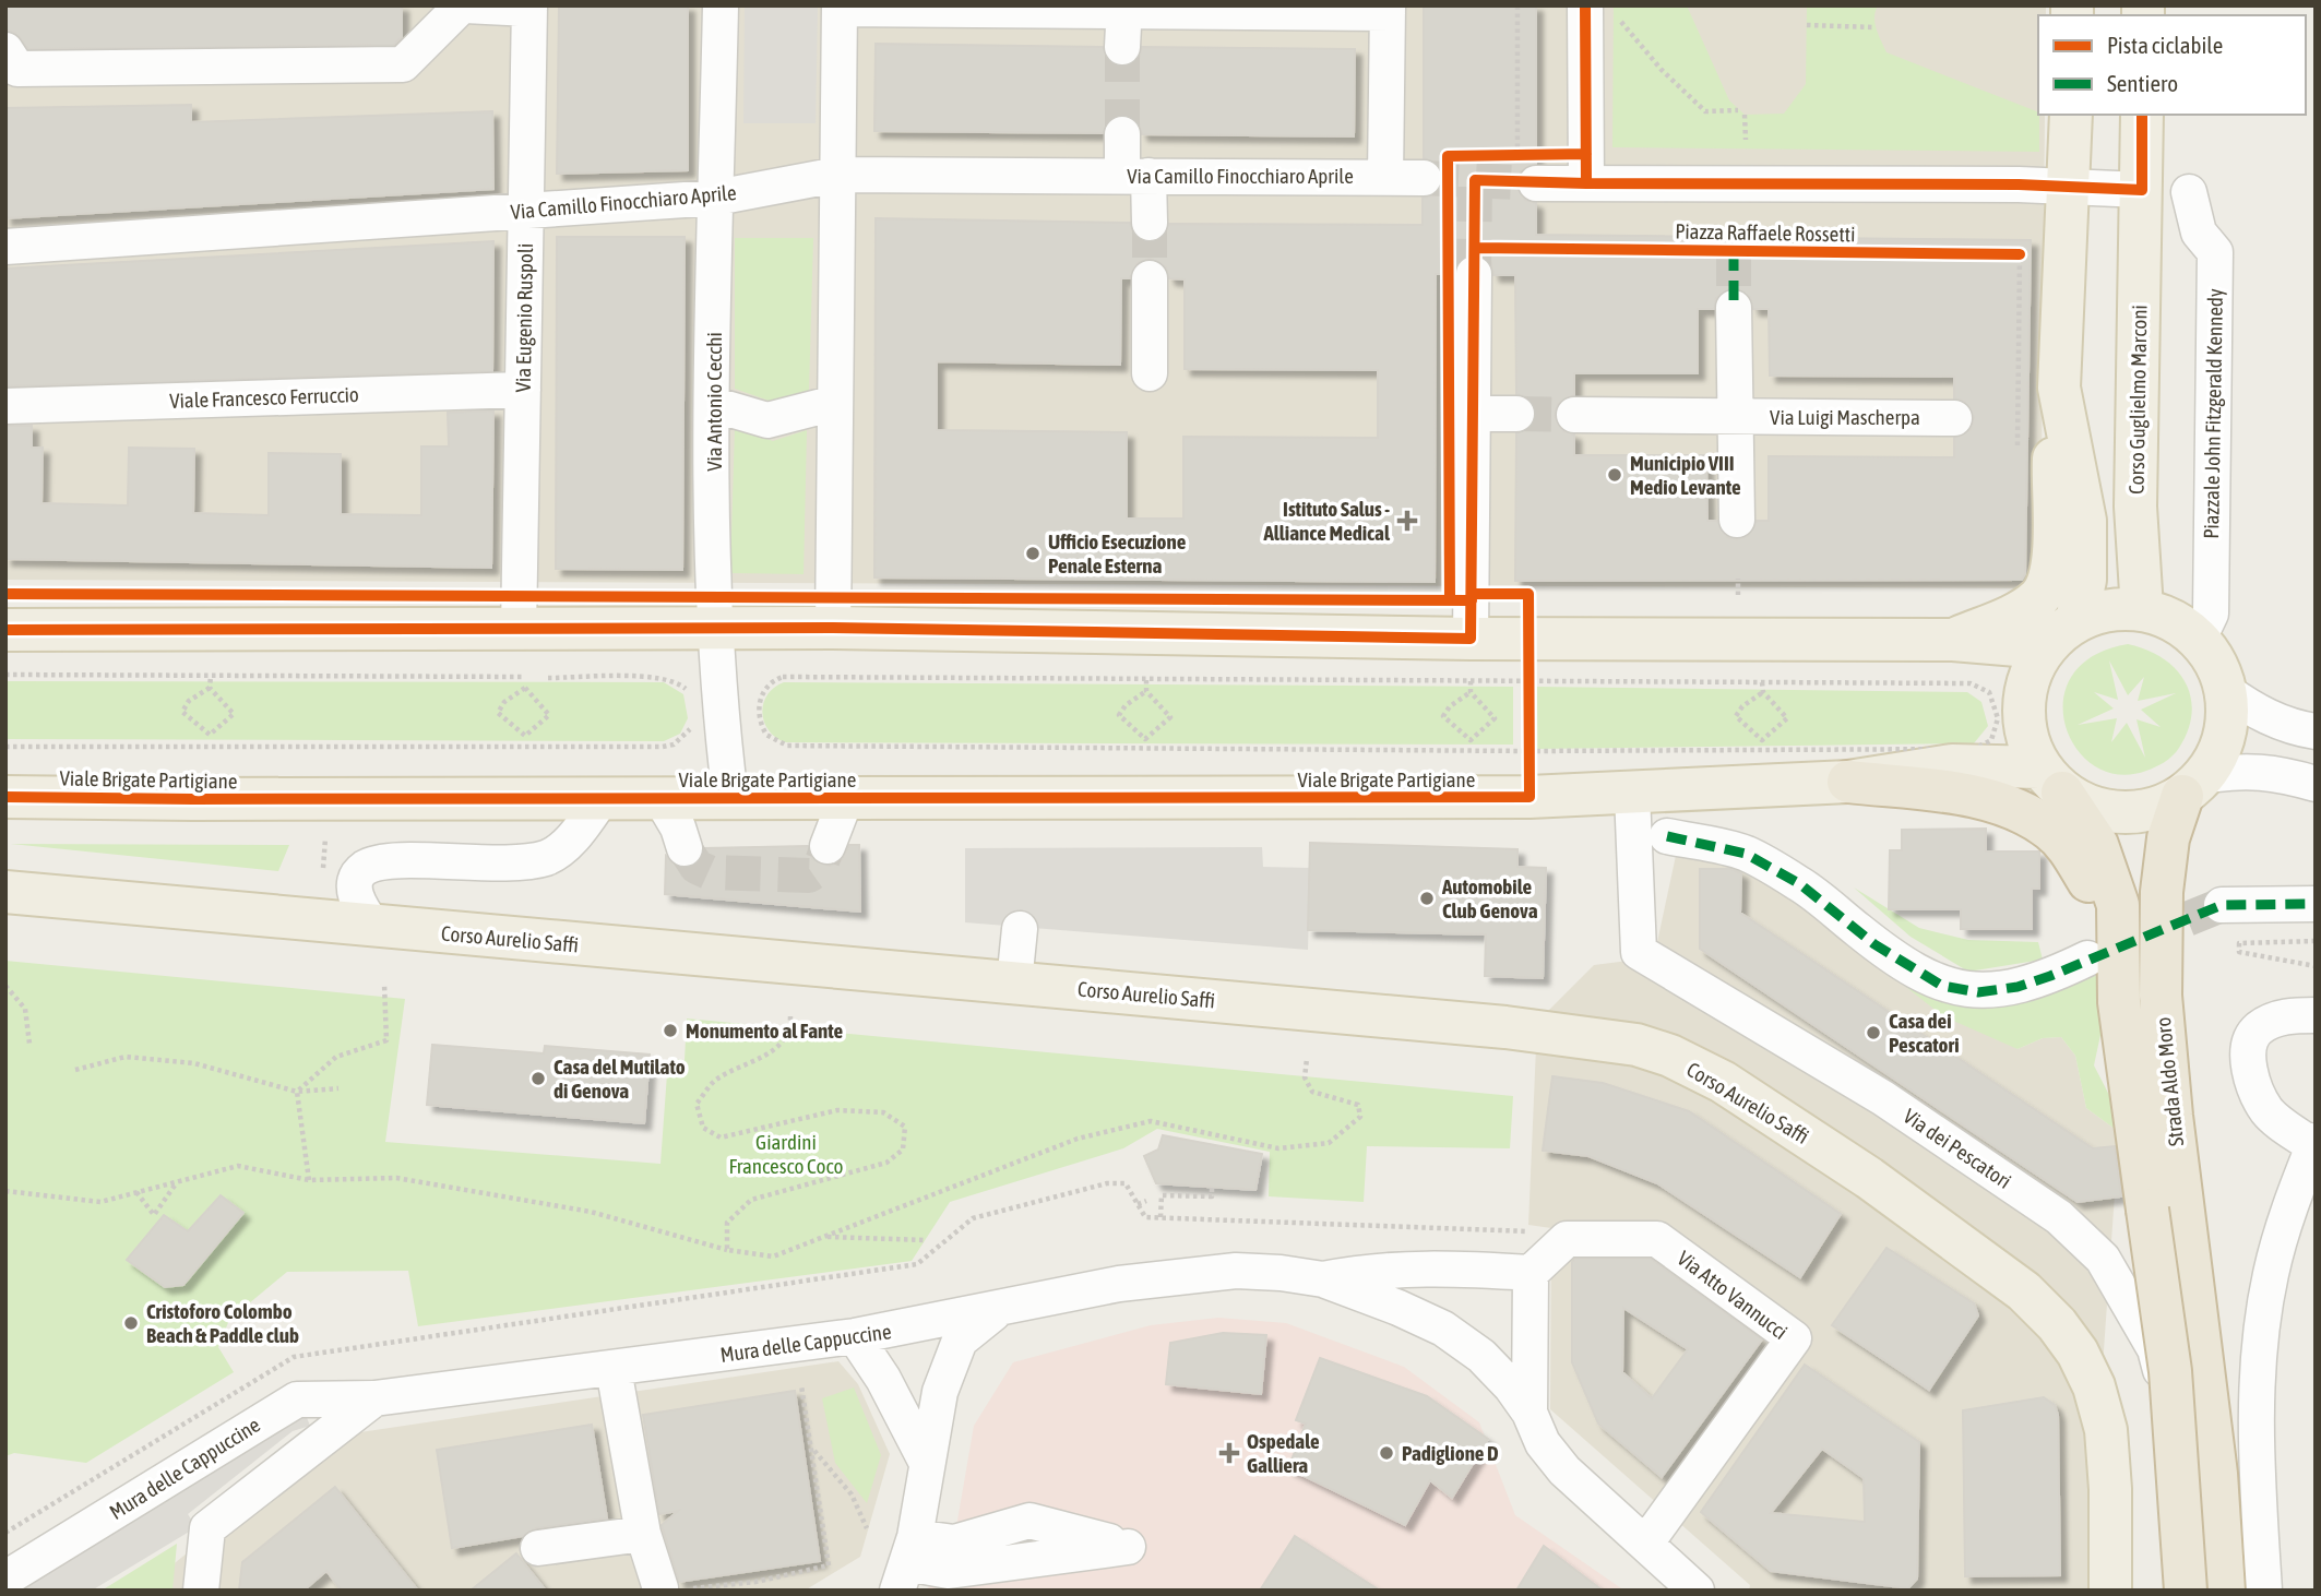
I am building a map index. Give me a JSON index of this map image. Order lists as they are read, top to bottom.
{
  "streets": {
    "highway": ["Strada Aldo Moro"],
    "main road": ["Corso Guglielmo Marconi", "Viale Brigate Partigiane", "Corso Aurelio Saffi"],
    "street": [
      "Via Camillo Finocchiaro Aprile",
      "Via Eugenio Ruspoli",
      "Viale Francesco Ferruccio",
      "Via Antonio Cecchi",
      "Piazzale John Fitzgerald Kennedy",
      "Via Luigi Mascherpa",
      "Via dei Pescatori",
      "Via Atto Vannucci",
      "Mura delle Cappuccine"
    ],
    "cycle path": ["Piazza Raffaele Rossetti"]
  },
  "crossings": [
    ["Via Camillo Finocchiaro Aprile", "Via Eugenio Ruspoli"],
    ["Via Camillo Finocchiaro Aprile", "Via Antonio Cecchi"],
    ["Via Eugenio Ruspoli", "Viale Francesco Ferruccio"],
    ["Corso Guglielmo Marconi", "Piazzale John Fitzgerald Kennedy"],
    ["Corso Guglielmo Marconi", "Viale Brigate Partigiane"],
    ["Corso Guglielmo Marconi", "Strada Aldo Moro"],
    ["Via Antonio Cecchi", "Viale Brigate Partigiane"],
    ["Piazzale John Fitzgerald Kennedy", "Viale Brigate Partigiane"],
    ["Piazzale John Fitzgerald Kennedy", "Strada Aldo Moro"],
    ["Viale Brigate Partigiane", "Strada Aldo Moro"],
    ["Viale Brigate Partigiane", "Via dei Pescatori"],
    ["Via Atto Vannucci", "Mura delle Cappuccine"]
  ],
  "parks": ["Giardini Francesco Coco"],
  "places": {
    "other": [
      "Municipio VIII Medio Levante",
      "Ufficio Esecuzione Penale Esterna",
      "Automobile Club Genova",
      "Monumento al Fante",
      "Casa dei Pescatori",
      "Casa del Mutilato di Genova",
      "Cristoforo Colombo Beach & Paddle club",
      "Padiglione D"
    ],
    "health": ["Istituto Salus - Alliance Medical", "Ospedale Galliera"]
  },
  "legend": ["Pista ciclabile", "Sentiero"]
}
